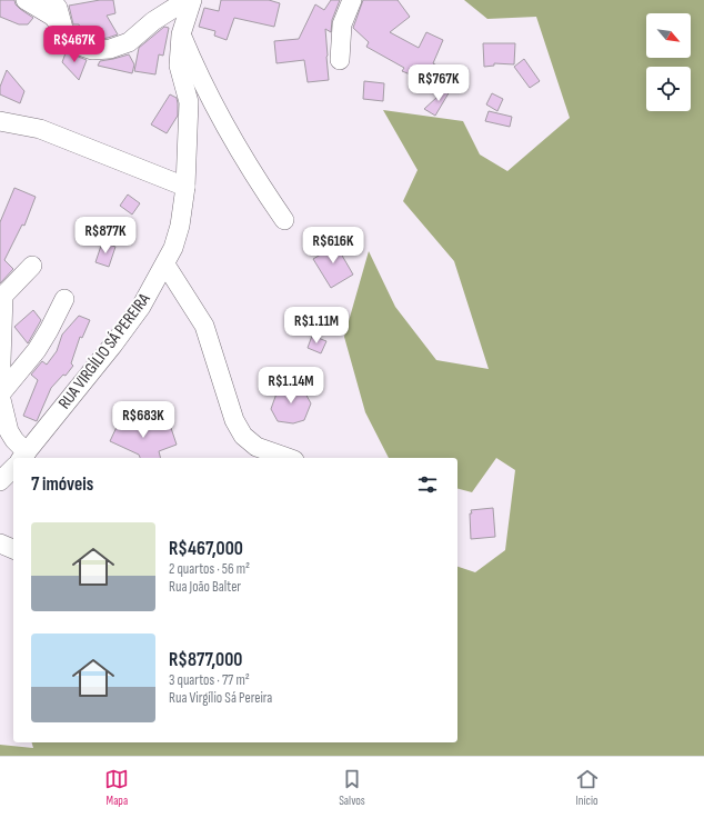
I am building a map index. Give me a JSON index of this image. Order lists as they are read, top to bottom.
{
  "streets": {
    "street": ["RUA VIRGÍLIO SÁ PEREIRA"]
  },
  "north": "bottom right",
  "page": {
    "price": [
      "R$467K",
      "R$767K",
      "R$877K",
      "R$616K",
      "R$1.11M",
      "R$1.14M",
      "R$683K"
    ],
    "heading": "7 imóveis",
    "list": [
      {
        "name": "R$467,000",
        "note": "2 quartos · 56 m² · Rua João Balter"
      },
      {
        "name": "R$877,000",
        "note": "3 quartos · 77 m² · Rua Virgílio Sá Pereira"
      }
    ],
    "tabs": ["Mapa", "Salvos", "Início"]
  }
}
